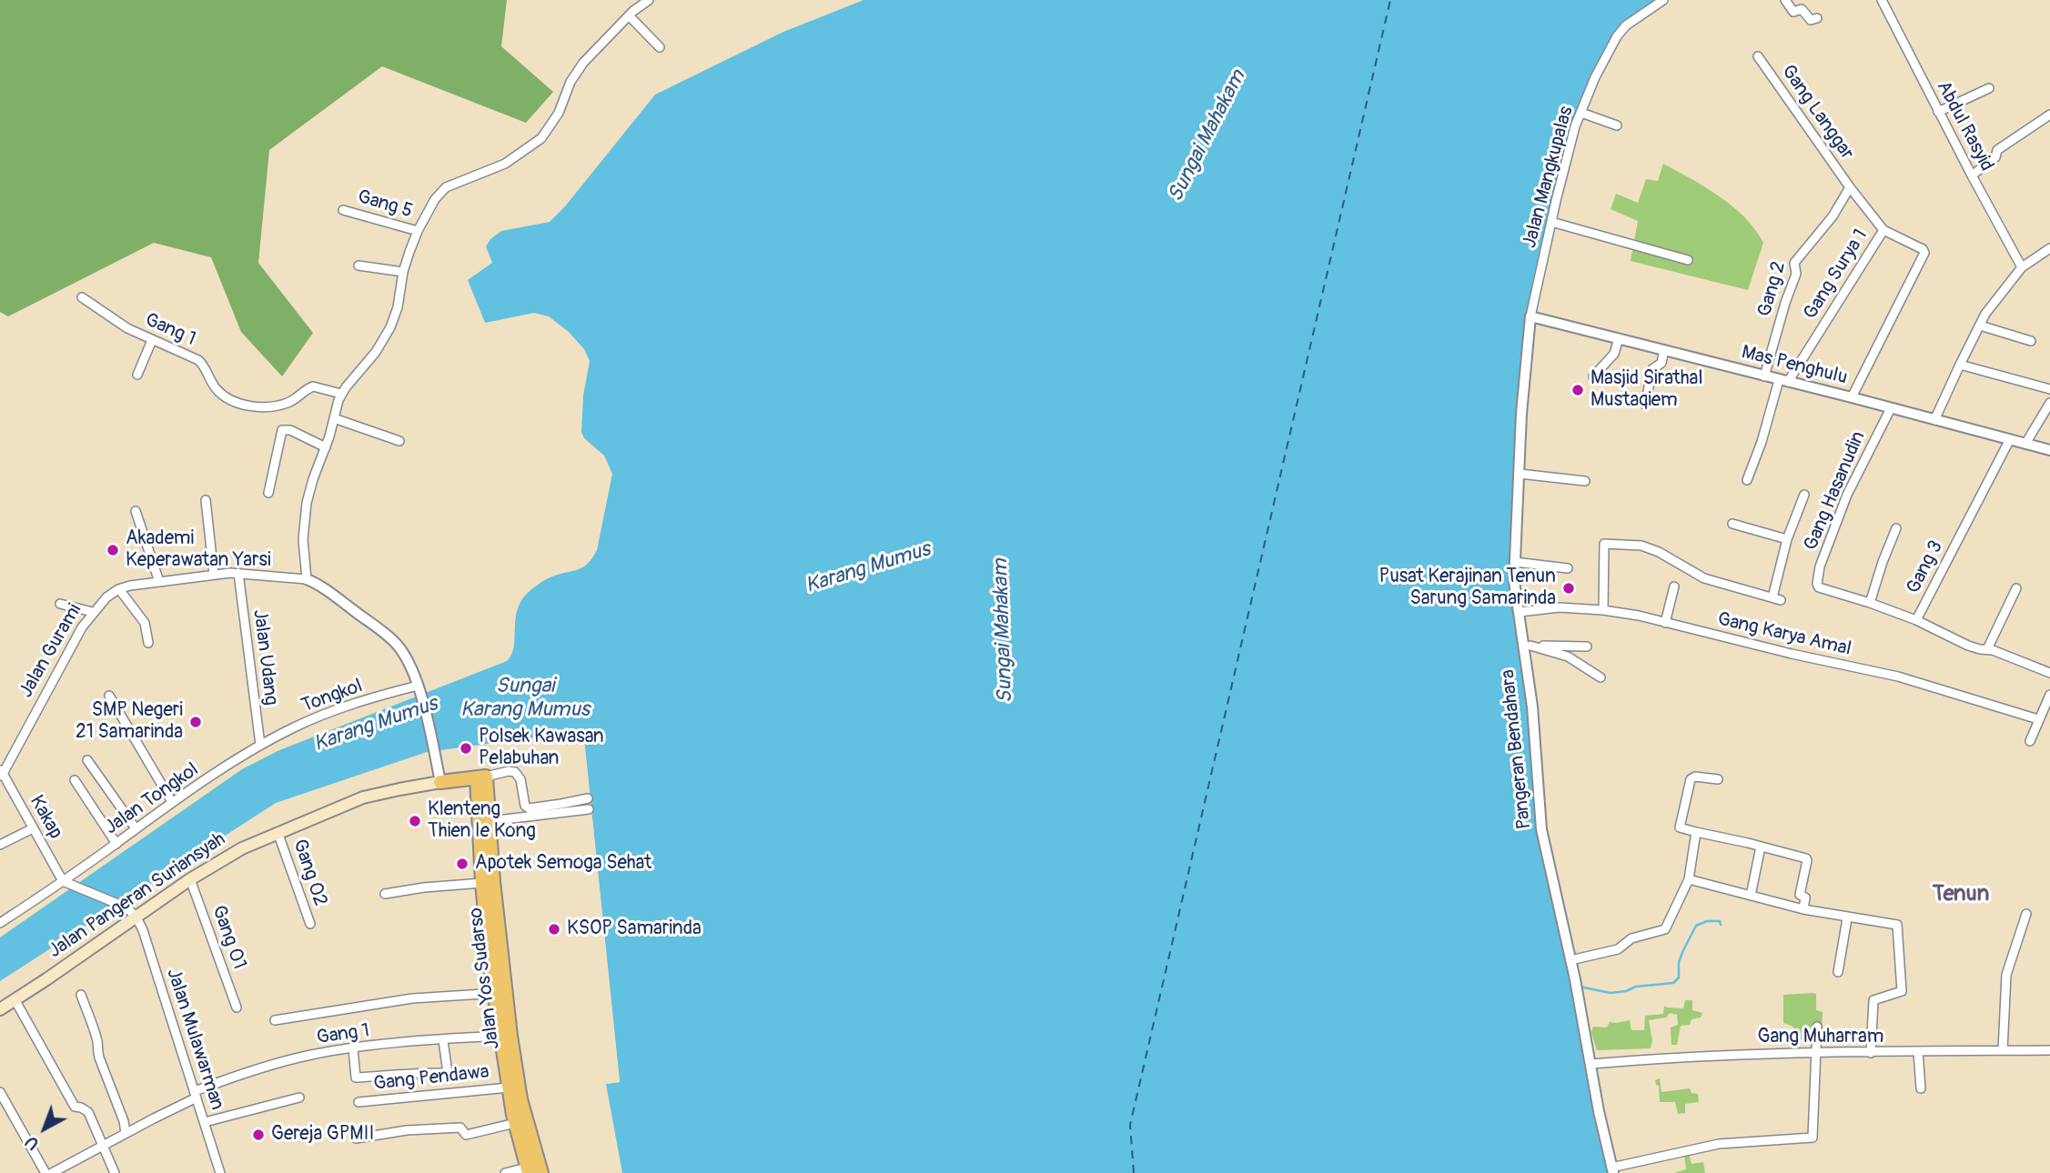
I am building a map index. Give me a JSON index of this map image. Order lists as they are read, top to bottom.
{
  "streets": {
    "highway": ["Jalan Pangeran Suriansyah", "Jalan Yos Sudarso"],
    "street": [
      "Gang Langgar",
      "Abdul Rasyid",
      "Jalan Mangkupalas",
      "Gang 5",
      "Gang Surya 1",
      "Gang 2",
      "Gang 1",
      "Mas Penghulu",
      "Gang Hasanudin",
      "Gang 3",
      "Gang Karya Amal",
      "Jalan Gurami",
      "Jalan Udang",
      "Tongkol",
      "Pangeran Bendahara",
      "Jalan Tongkol",
      "Kakap",
      "Gang 02",
      "Gang 01",
      "Gang Muharram",
      "Jalan Mulawarman",
      "Gang Pendawa"
    ]
  },
  "crossings": [
    ["Gang Langgar", "Gang Surya 1"],
    ["Gang Langgar", "Gang 2"],
    ["Jalan Mangkupalas", "Mas Penghulu"],
    ["Jalan Mangkupalas", "Pangeran Bendahara"],
    ["Gang Surya 1", "Gang 2"],
    ["Gang Surya 1", "Mas Penghulu"],
    ["Gang 2", "Mas Penghulu"],
    ["Gang 1", "Jalan Yos Sudarso"],
    ["Gang 1", "Jalan Mulawarman"],
    ["Mas Penghulu", "Gang Hasanudin"],
    ["Mas Penghulu", "Gang 3"],
    ["Mas Penghulu", "Pangeran Bendahara"],
    ["Gang Hasanudin", "Gang 3"],
    ["Gang Karya Amal", "Pangeran Bendahara"],
    ["Jalan Gurami", "Jalan Udang"],
    ["Jalan Gurami", "Tongkol"],
    ["Jalan Gurami", "Kakap"],
    ["Jalan Gurami", "Jalan Pangeran Suriansyah"],
    ["Jalan Udang", "Tongkol"],
    ["Jalan Udang", "Jalan Tongkol"],
    ["Tongkol", "Jalan Tongkol"],
    ["Pangeran Bendahara", "Gang Muharram"],
    ["Jalan Tongkol", "Kakap"],
    ["Gang 02", "Jalan Pangeran Suriansyah"],
    ["Jalan Pangeran Suriansyah", "Gang 01"],
    ["Jalan Pangeran Suriansyah", "Jalan Yos Sudarso"],
    ["Jalan Pangeran Suriansyah", "Jalan Mulawarman"],
    ["Jalan Yos Sudarso", "Gang Pendawa"]
  ],
  "districts": ["Tenun"],
  "water": ["Sungai Mahakam", "Karang Mumus", "Sungai Karang Mumus"],
  "places": [
    "Masjid Sirathal Mustaqiem",
    "Akademi Keperawatan Yarsi",
    "Pusat Kerajinan Tenun Sarung Samarinda",
    "SMP Negeri 21 Samarinda",
    "Polsek Kawasan Pelabuhan",
    "Klenteng Thien Ie Kong",
    "Apotek Semoga Sehat",
    "KSOP Samarinda",
    "Gereja GPMII"
  ],
  "north": "bottom left"
}
